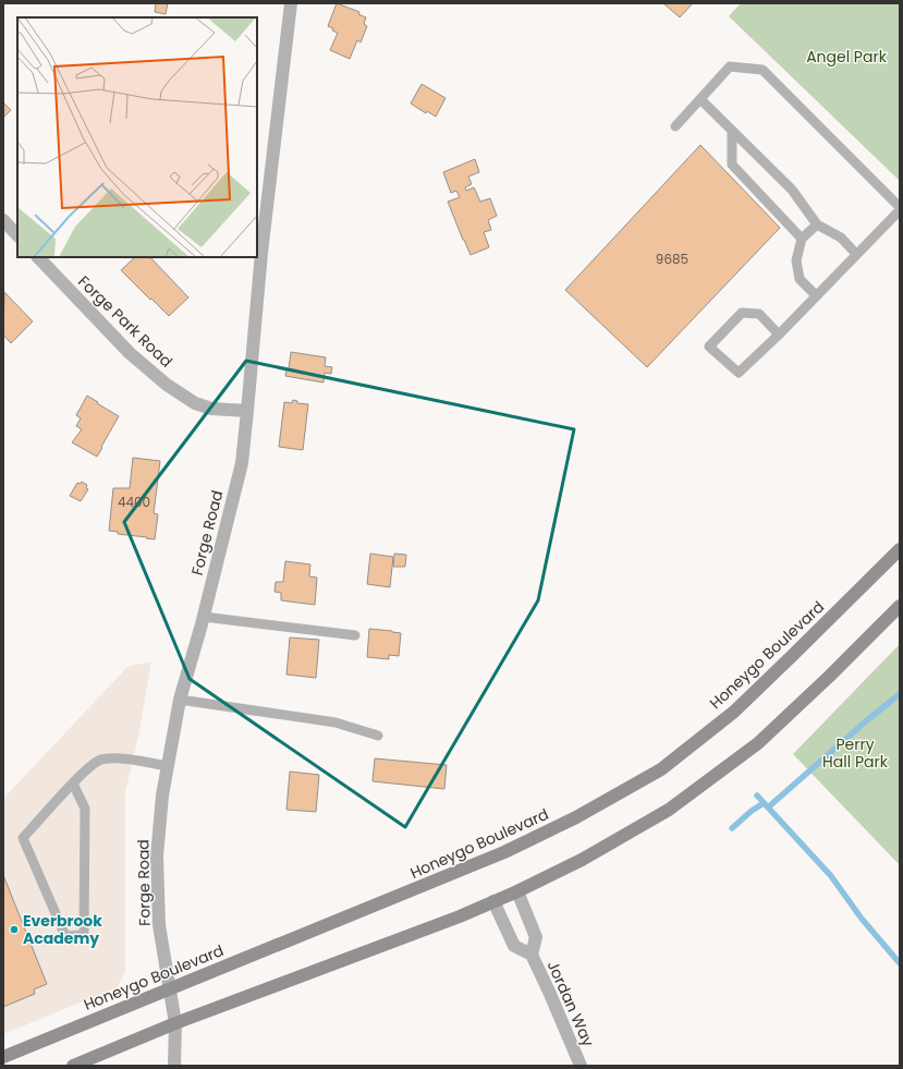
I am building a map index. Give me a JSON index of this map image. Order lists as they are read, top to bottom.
{
  "streets": {
    "main road": ["Honeygo Boulevard"],
    "street": ["Forge Park Road", "Forge Road", "Jordan Way"]
  },
  "crossings": [
    ["Forge Park Road", "Forge Road"],
    ["Forge Road", "Honeygo Boulevard"]
  ],
  "parks": ["Angel Park", "Perry Hall Park"],
  "places": ["Everbrook Academy"],
  "house_numbers": ["9685", "4400"]
}
